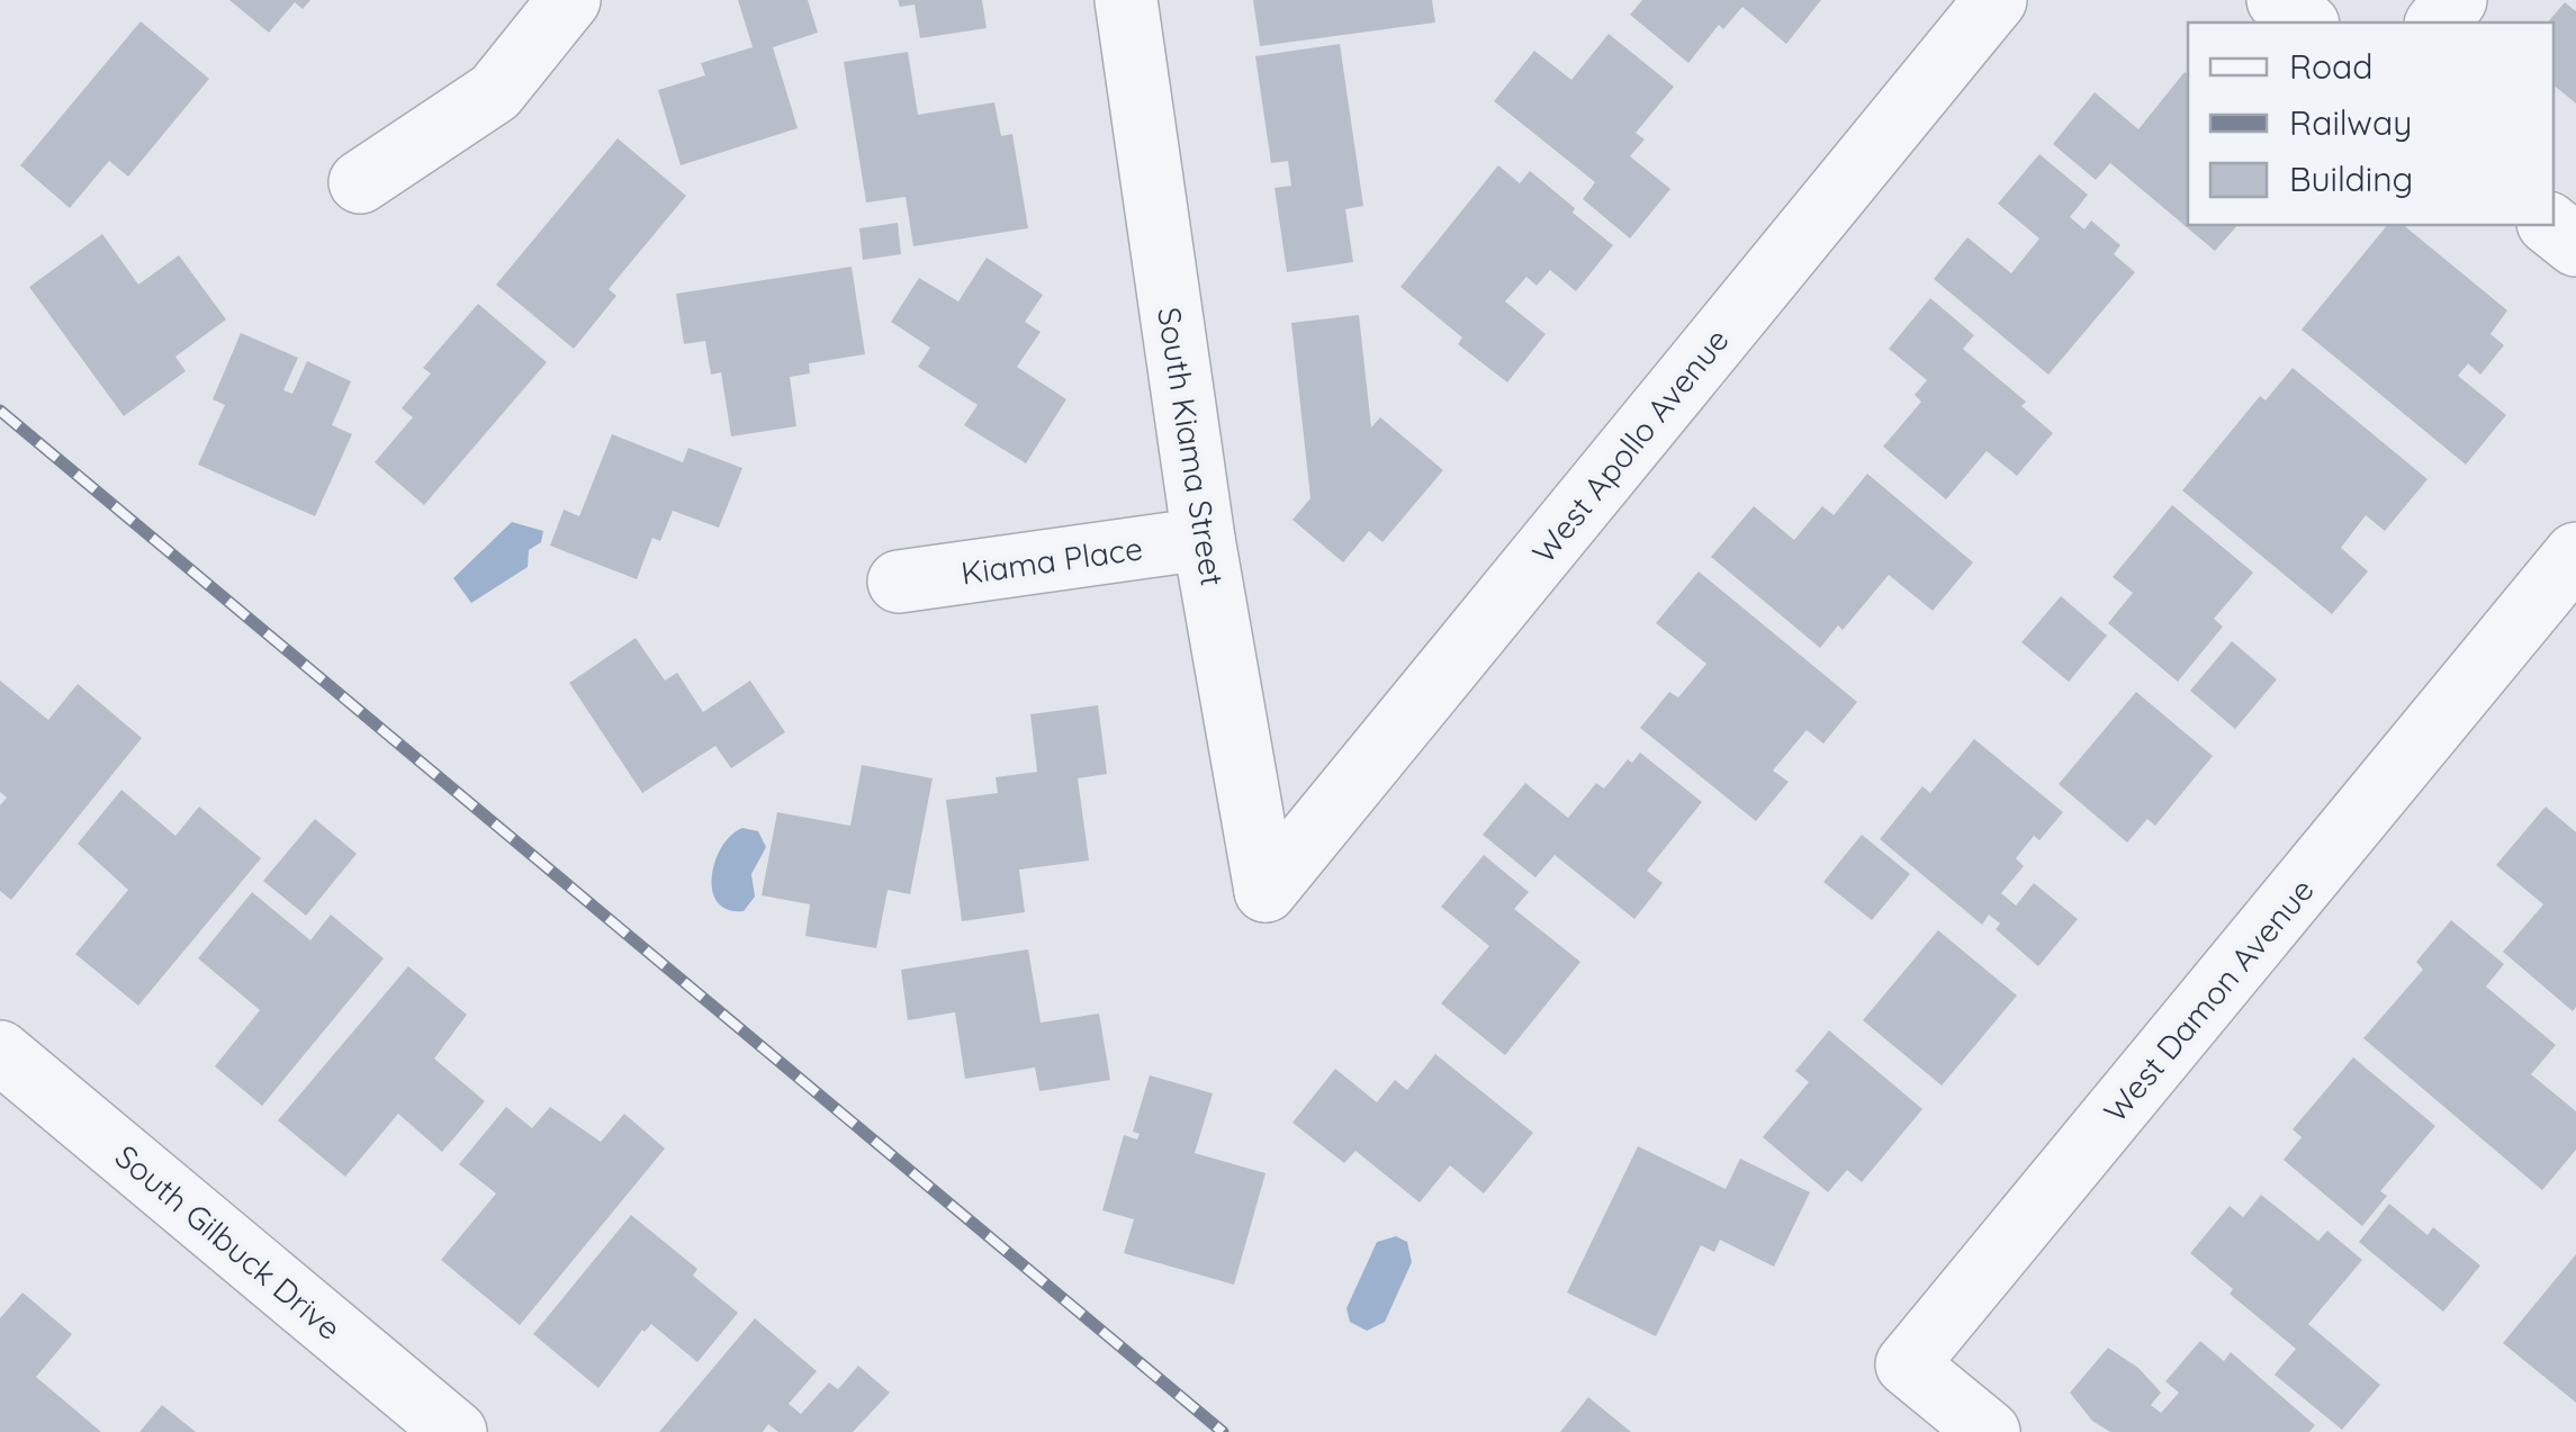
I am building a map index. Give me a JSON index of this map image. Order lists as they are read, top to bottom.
{
  "streets": {
    "street": [
      "West Apollo Avenue",
      "South Kiama Street",
      "Kiama Place",
      "West Damon Avenue",
      "South Gilbuck Drive"
    ]
  },
  "crossings": [
    ["West Apollo Avenue", "South Kiama Street"],
    ["South Kiama Street", "Kiama Place"]
  ],
  "legend": ["Road", "Railway", "Building"]
}
